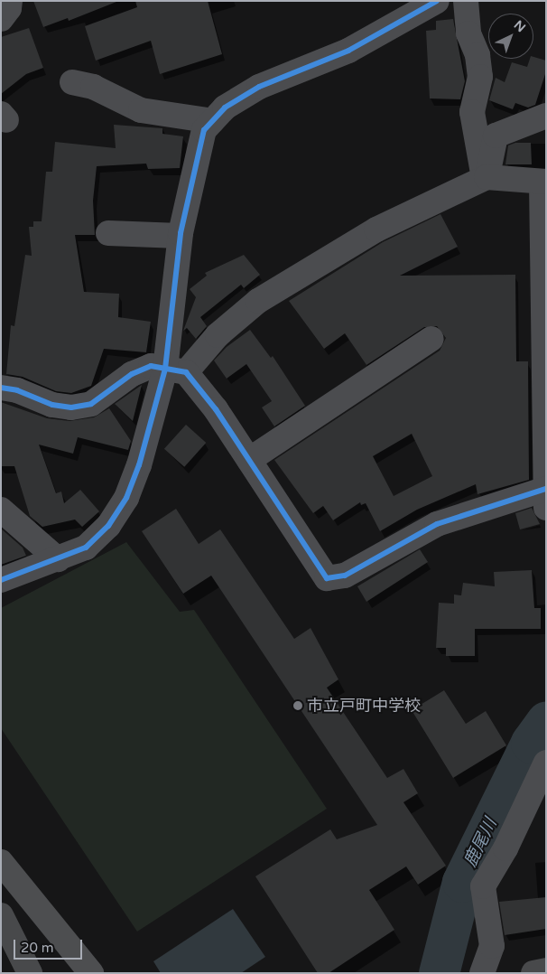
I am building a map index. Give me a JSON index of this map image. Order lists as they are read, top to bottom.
{
  "water": ["鹿尾川"],
  "places": ["市立戸町中学校"],
  "scale_bar": "20 m",
  "north": "top right"
}
